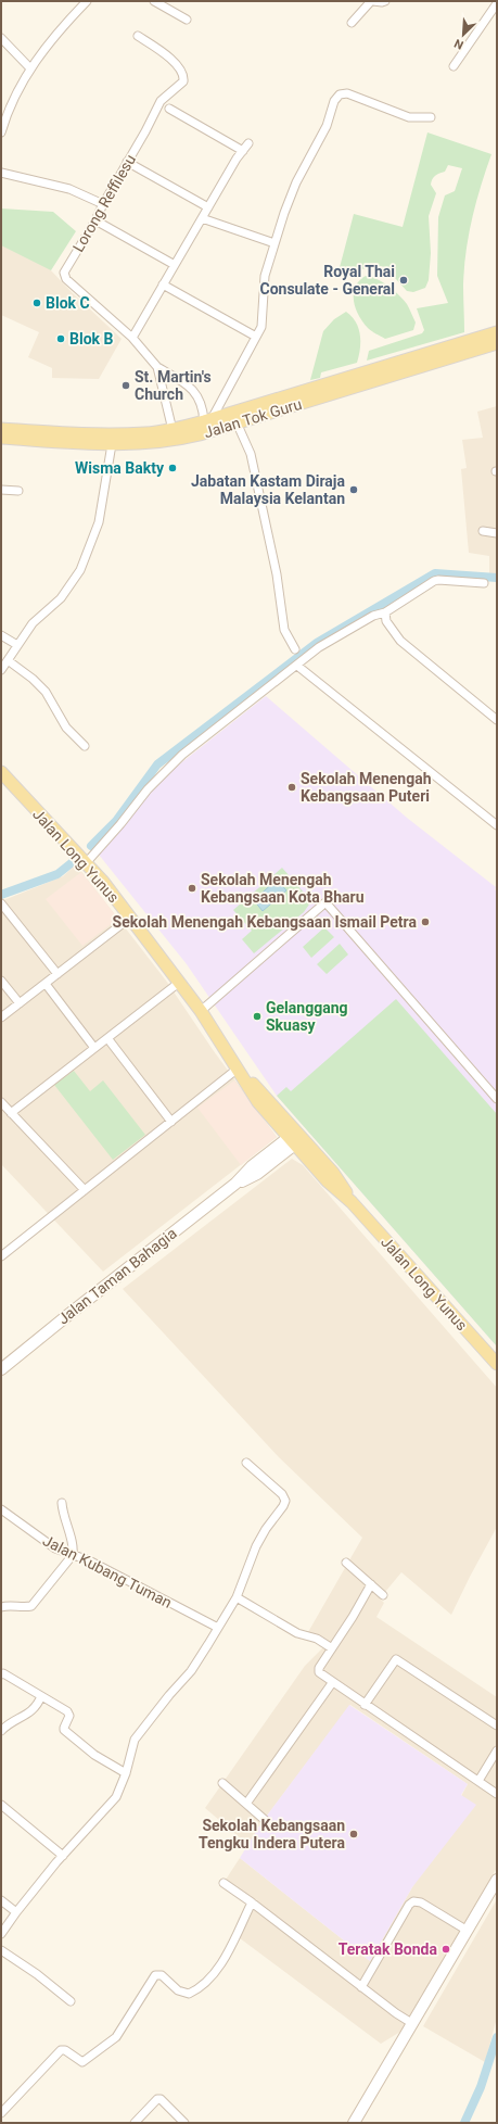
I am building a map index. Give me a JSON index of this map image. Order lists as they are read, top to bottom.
{
  "streets": {
    "main road": ["Jalan Tok Guru", "Jalan Long Yunus", "Jalan Taman Bahagia"],
    "street": ["Lorong Reffilesu", "Jalan Kubang Tuman"]
  },
  "crossings": [
    ["Lorong Reffilesu", "Jalan Tok Guru"],
    ["Jalan Long Yunus", "Jalan Taman Bahagia"]
  ],
  "places": [
    "Royal Thai Consulate - General",
    "Blok C",
    "Blok B",
    "St. Martin's Church",
    "Wisma Bakty",
    "Jabatan Kastam Diraja Malaysia Kelantan",
    "Sekolah Menengah Kebangsaan Puteri",
    "Sekolah Menengah Kebangsaan Kota Bharu",
    "Sekolah Menengah Kebangsaan Ismail Petra",
    "Gelanggang Skuasy",
    "Sekolah Kebangsaan Tengku Indera Putera",
    "Teratak Bonda"
  ],
  "north": "bottom left"
}
